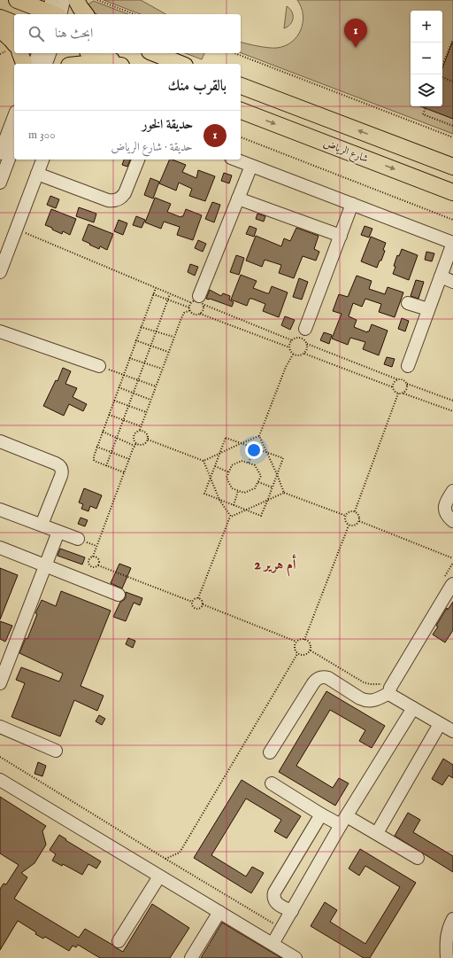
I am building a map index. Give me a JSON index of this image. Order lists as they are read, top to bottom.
{
  "streets": {
    "main road": ["شارع الرياض"]
  },
  "districts": ["أم هرير 2"],
  "page": {
    "map_buttons": ["+", "−"],
    "search": "ابحث هنا",
    "pins": "1",
    "heading": "بالقرب منك",
    "list": [
      {
        "mark": "1",
        "name": "حديقة الخور",
        "note": "حديقة · شارع الرياض",
        "value": "300 m"
      }
    ]
  }
}
